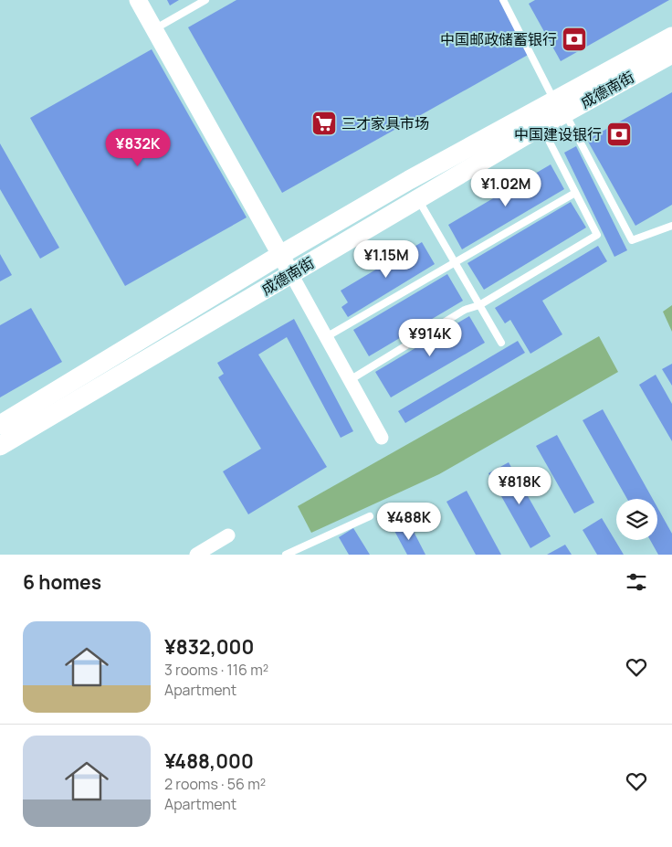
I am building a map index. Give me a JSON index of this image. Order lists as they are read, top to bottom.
{
  "streets": {
    "main road": ["成德南街"]
  },
  "places": {
    "bank": ["中国邮政储蓄银行", "中国建设银行"],
    "supermarket": ["三才家具市场"]
  },
  "page": {
    "price": [
      "¥832K",
      "¥1.02M",
      "¥1.15M",
      "¥914K",
      "¥818K",
      "¥488K"
    ],
    "heading": "6 homes",
    "list": [
      {
        "name": "¥832,000",
        "note": "3 rooms · 116 m² · Apartment"
      },
      {
        "name": "¥488,000",
        "note": "2 rooms · 56 m² · Apartment"
      }
    ]
  }
}
